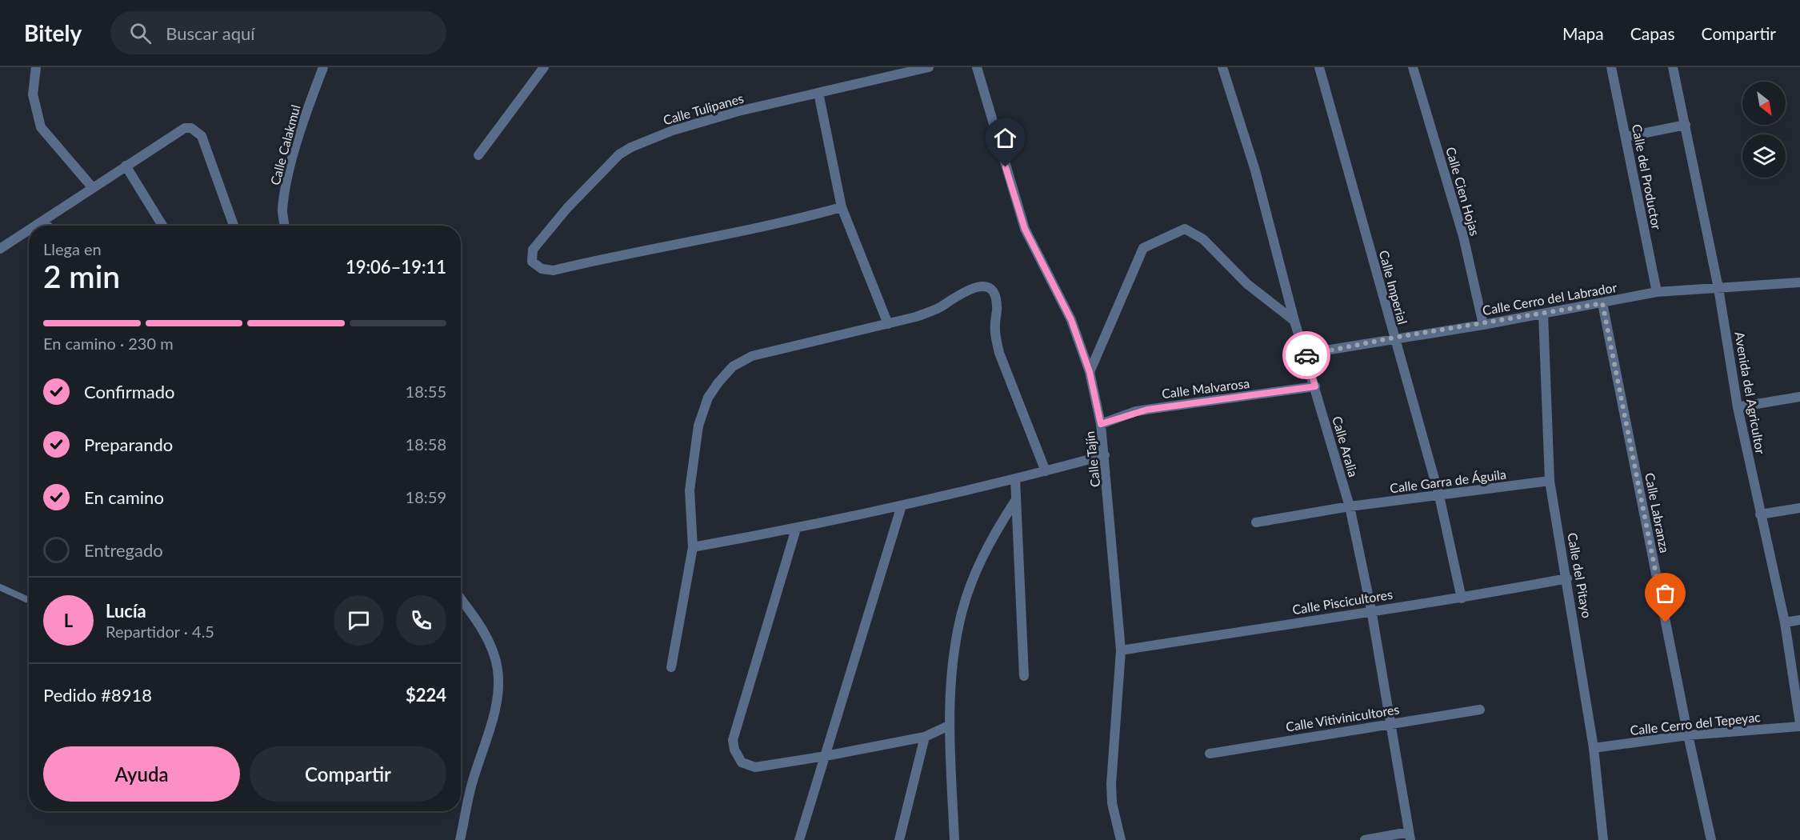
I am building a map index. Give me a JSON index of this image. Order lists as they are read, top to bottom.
{
  "streets": {
    "street": [
      "Calle Tulipanes",
      "Calle Calakmul",
      "Calle del Productor",
      "Calle Cien Hojas",
      "Calle Imperial",
      "Calle Cerro del Labrador",
      "Calle Malvarosa",
      "Avenida del Agricultor",
      "Calle Aralia",
      "Calle Tajín",
      "Calle Garra de Águila",
      "Calle Labranza",
      "Calle del Pitayo",
      "Calle Piscicultores",
      "Calle Vitivinicultores",
      "Calle Cerro del Tepeyac"
    ]
  },
  "crossings": [
    ["Calle del Productor", "Calle Cerro del Labrador"],
    ["Calle Cien Hojas", "Calle Cerro del Labrador"],
    ["Calle Imperial", "Calle Cerro del Labrador"],
    ["Calle Imperial", "Calle Garra de Águila"],
    ["Calle Imperial", "Calle Piscicultores"],
    ["Calle Cerro del Labrador", "Avenida del Agricultor"],
    ["Calle Cerro del Labrador", "Calle Aralia"],
    ["Calle Cerro del Labrador", "Calle Labranza"],
    ["Calle Cerro del Labrador", "Calle del Pitayo"],
    ["Calle Malvarosa", "Calle Aralia"],
    ["Calle Malvarosa", "Calle Tajín"],
    ["Avenida del Agricultor", "Calle Cerro del Tepeyac"],
    ["Calle Aralia", "Calle Garra de Águila"],
    ["Calle Aralia", "Calle Piscicultores"],
    ["Calle Aralia", "Calle Vitivinicultores"],
    ["Calle Tajín", "Calle Piscicultores"],
    ["Calle Garra de Águila", "Calle del Pitayo"],
    ["Calle Labranza", "Calle Cerro del Tepeyac"],
    ["Calle del Pitayo", "Calle Piscicultores"],
    ["Calle del Pitayo", "Calle Cerro del Tepeyac"]
  ],
  "north": "bottom right",
  "page": {
    "header": "Bitely",
    "search": "Buscar aquí",
    "nav": ["Mapa", "Capas", "Compartir"],
    "heading": ["2 min", "Llega en", "19:06–19:11"],
    "panel": [
      "Lucía",
      "Repartidor · 4.5",
      "Pedido #8918",
      "$224"
    ],
    "bar": "En camino · 230 m",
    "list": [
      ["Confirmado", "18:55"],
      ["Preparando", "18:58"],
      ["En camino", "18:59"],
      "Entregado"
    ],
    "round": "L",
    "buttons": ["Ayuda", "Compartir"]
  }
}
